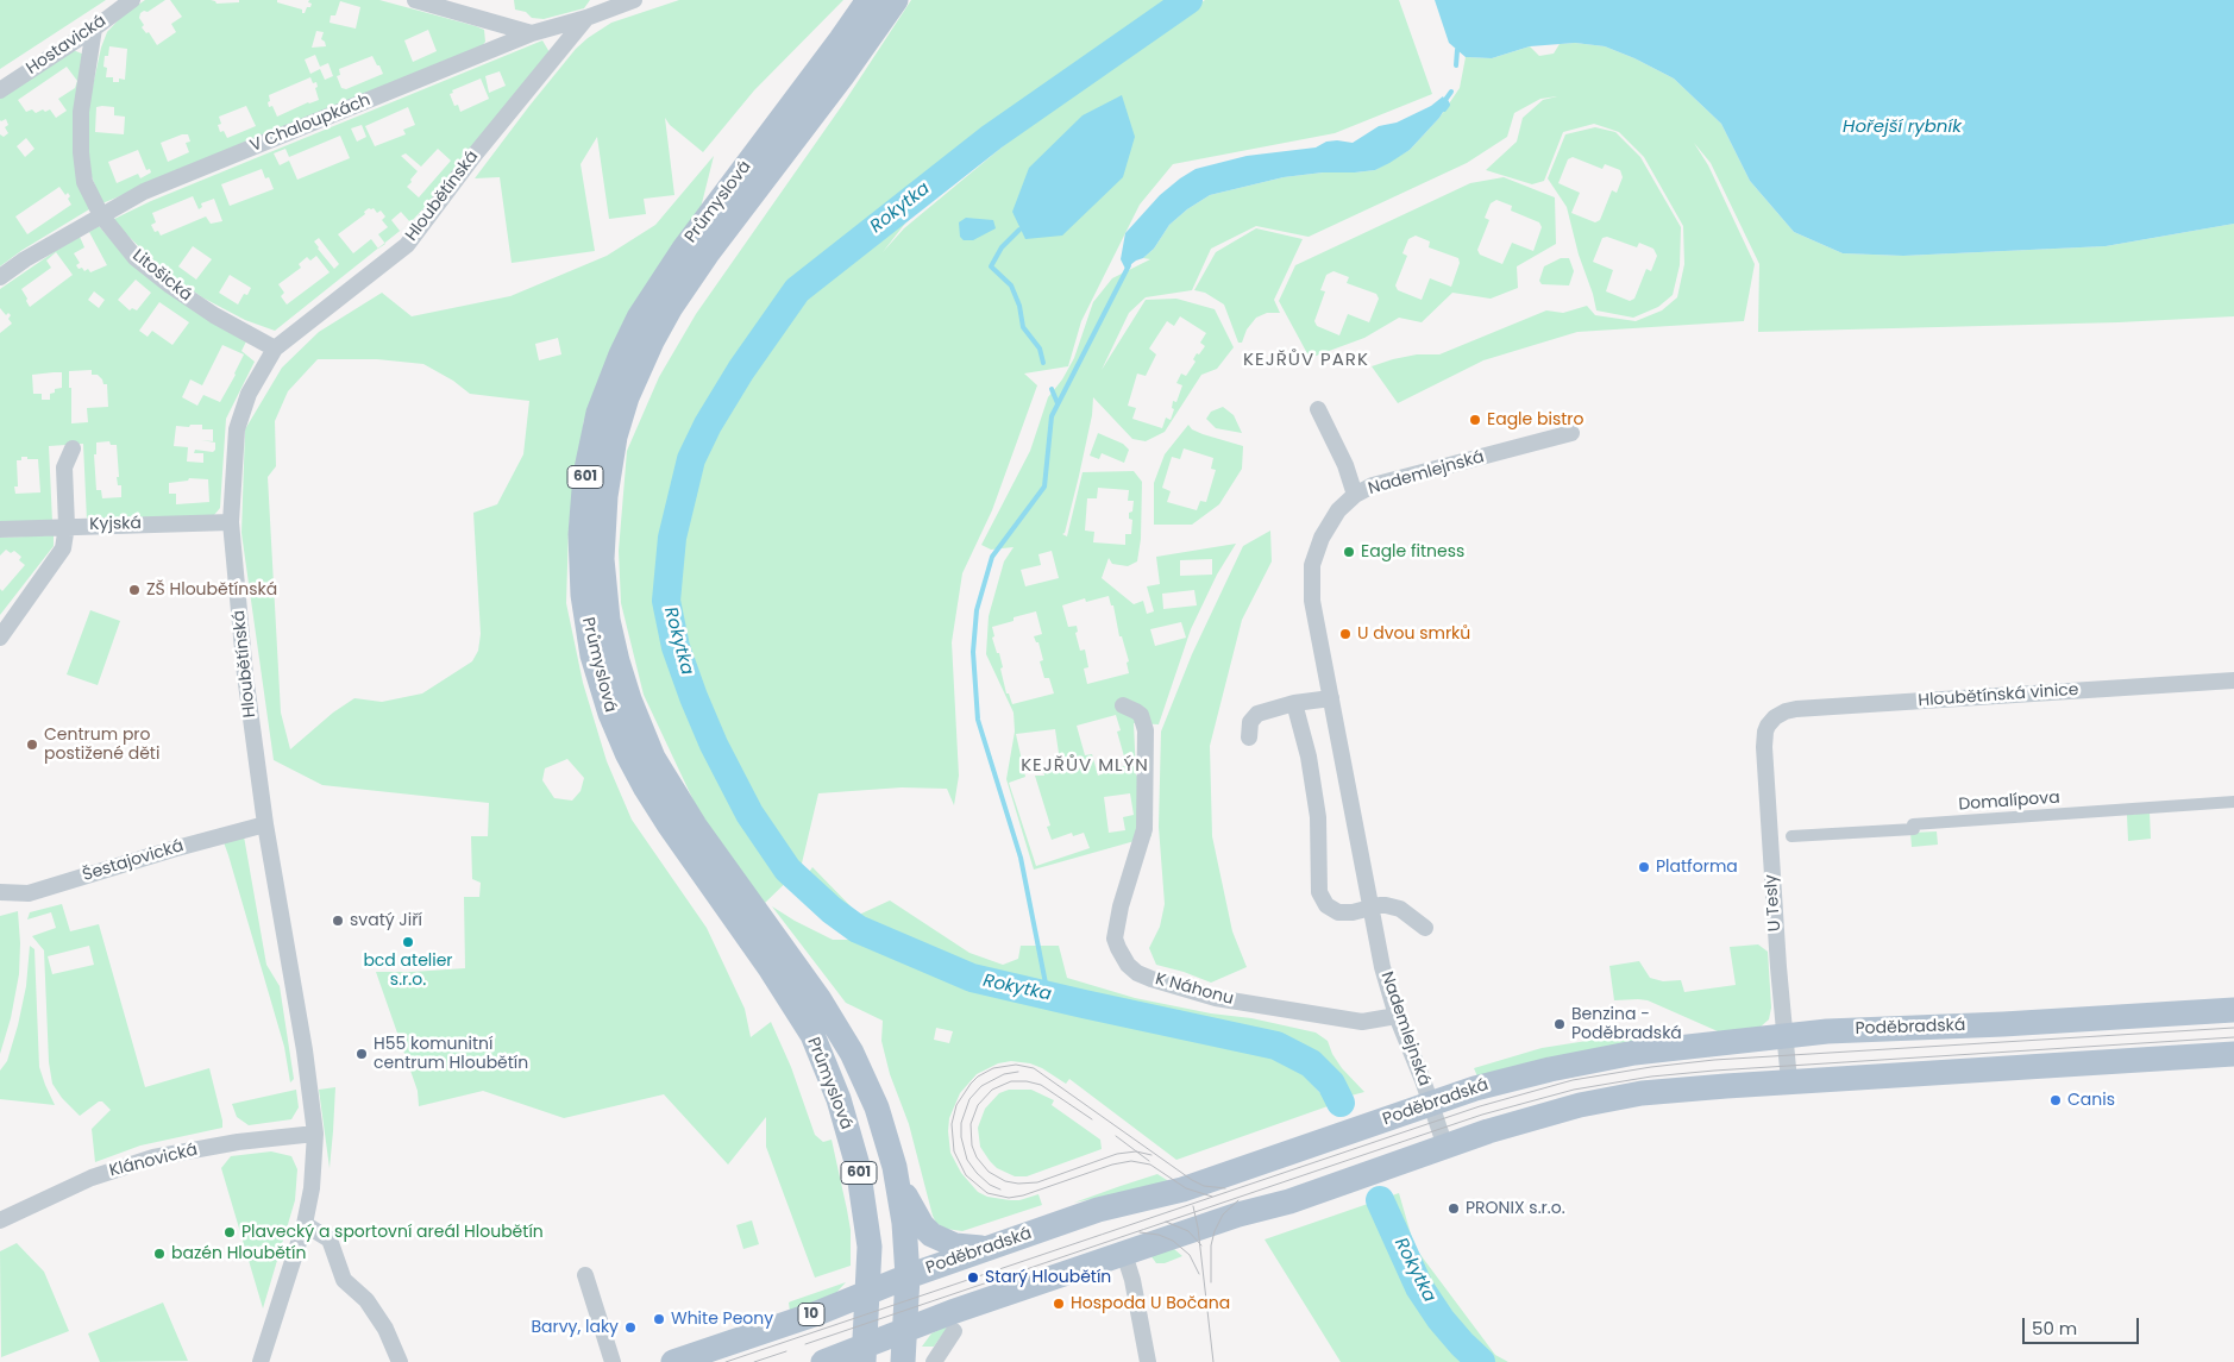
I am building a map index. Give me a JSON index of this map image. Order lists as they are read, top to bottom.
{
  "streets": {
    "main road": [
      "Průmyslová",
      "601",
      "Poděbradská",
      "10"
    ],
    "street": [
      "Hostavická",
      "V Chaloupkách",
      "Hloubětínská",
      "Litošická",
      "Nademlejnská",
      "Kyjská",
      "Hloubětínská vinice",
      "Domalípova",
      "Šestajovická",
      "U Tesly",
      "K Náhonu",
      "Klánovická"
    ]
  },
  "crossings": [
    ["Hostavická", "Litošická"],
    ["V Chaloupkách", "Hloubětínská"],
    ["V Chaloupkách", "Litošická"],
    ["Hloubětínská", "Litošická"],
    ["Hloubětínská", "Kyjská"],
    ["Hloubětínská", "Šestajovická"],
    ["Hloubětínská", "Klánovická"],
    ["Průmyslová", "601"],
    ["Průmyslová", "Poděbradská"],
    ["Nademlejnská", "K Náhonu"],
    ["Nademlejnská", "Poděbradská"],
    ["601", "Poděbradská"],
    ["Hloubětínská vinice", "U Tesly"],
    ["U Tesly", "Poděbradská"]
  ],
  "districts": ["KEJŘŮV PARK", "KEJŘŮV MLÝN"],
  "water": ["Hořejší rybník", "Rokytka"],
  "places": [
    "Eagle bistro",
    "Eagle fitness",
    "ZŠ Hloubětínská",
    "U dvou smrků",
    "Centrum pro postižené děti",
    "Platforma",
    "svatý Jiří",
    "bcd atelier s.r.o.",
    "Benzina - Poděbradská",
    "H55 komunitní centrum Hloubětín",
    "Canis",
    "PRONIX s.r.o.",
    "Plavecký a sportovní areál Hloubětín",
    "bazén Hloubětín",
    "Starý Hloubětín",
    "Hospoda U Bočana",
    "White Peony",
    "Barvy, laky"
  ],
  "scale_bar": "50 m"
}
